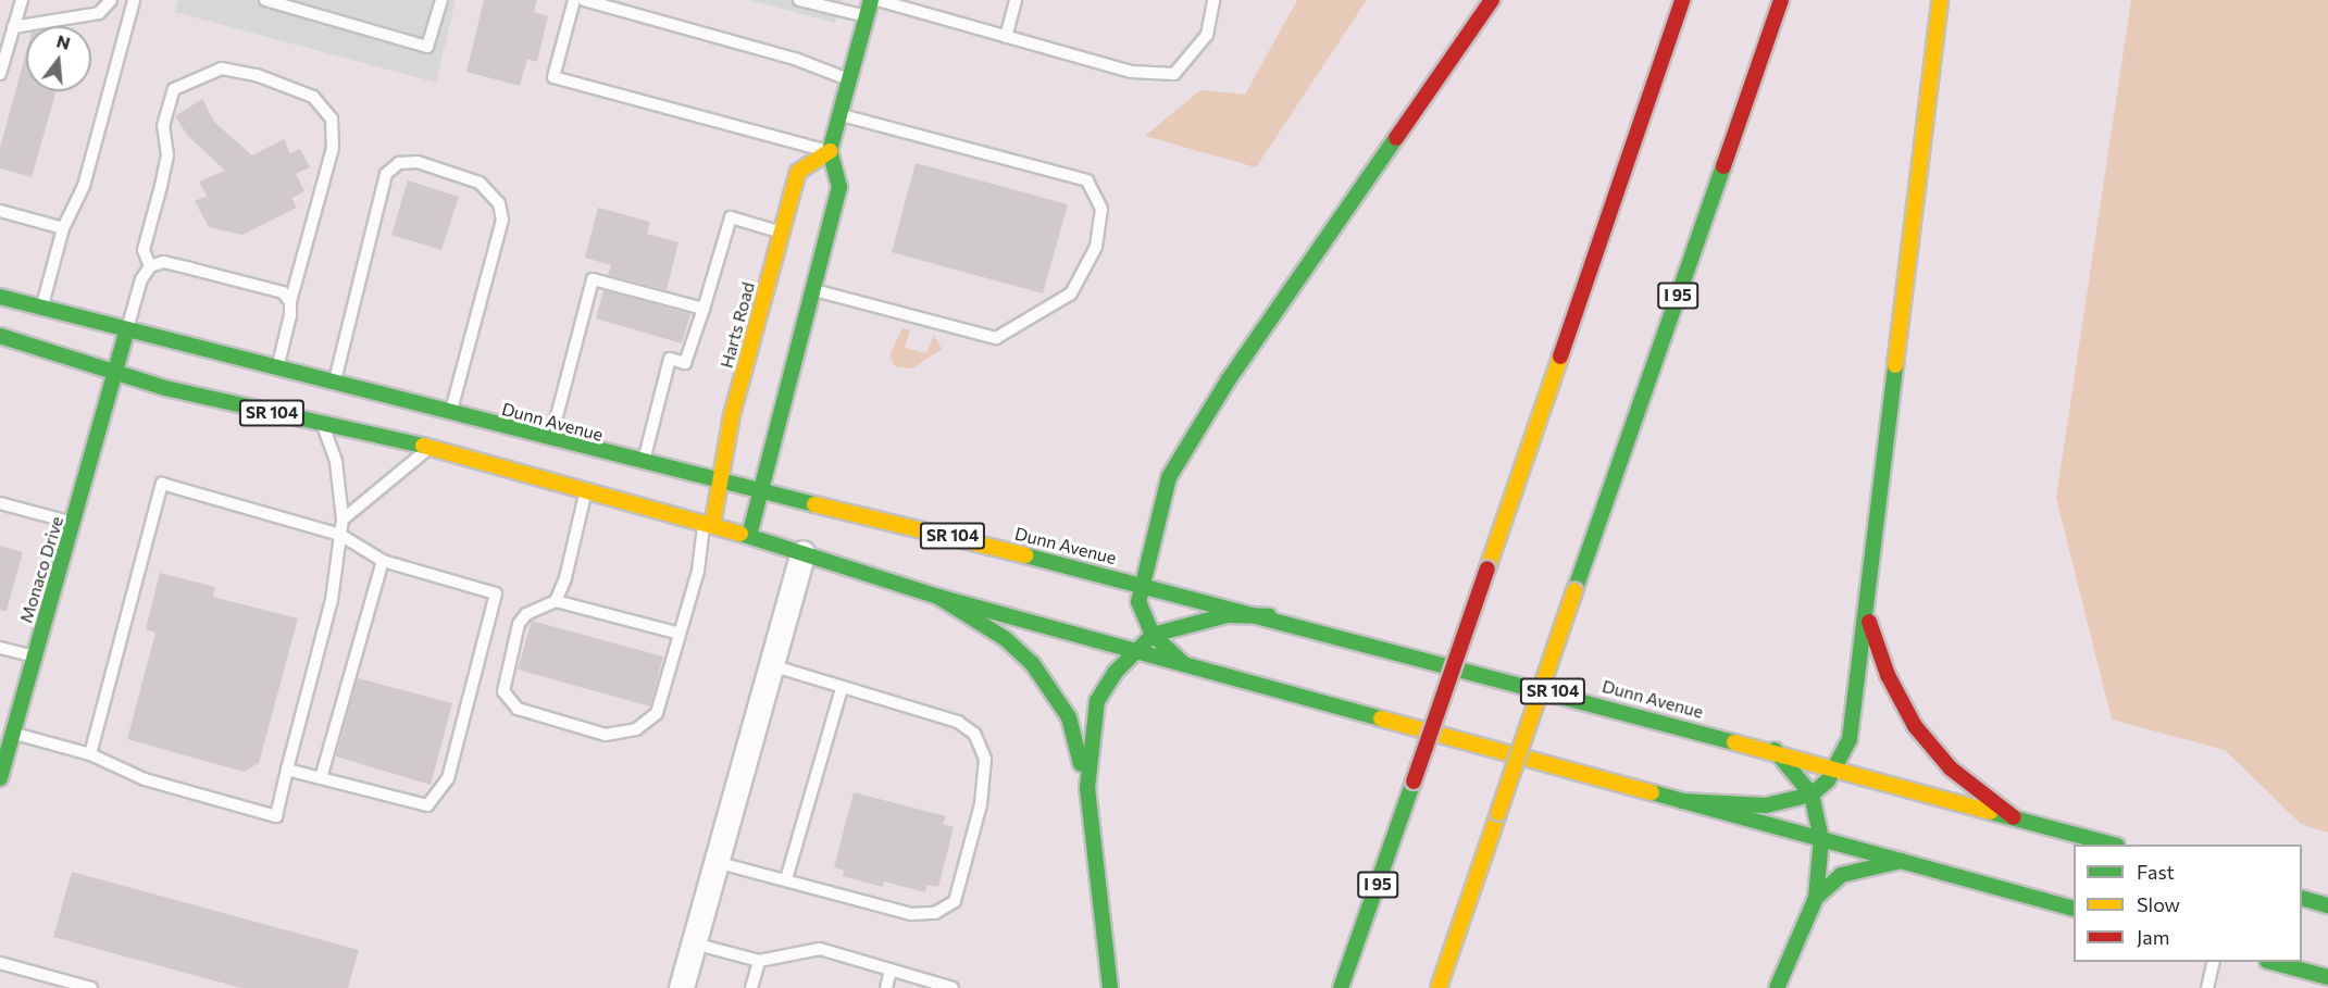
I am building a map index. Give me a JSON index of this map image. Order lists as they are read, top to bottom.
{
  "streets": {
    "main road": [
      "I 95",
      "Harts Road",
      "SR 104",
      "Dunn Avenue",
      "Monaco Drive"
    ]
  },
  "crossings": [
    ["Harts Road", "SR 104"],
    ["Harts Road", "Dunn Avenue"],
    ["SR 104", "Monaco Drive"],
    ["Dunn Avenue", "Monaco Drive"]
  ],
  "legend": ["Fast", "Slow", "Jam"],
  "north": "top"
}
